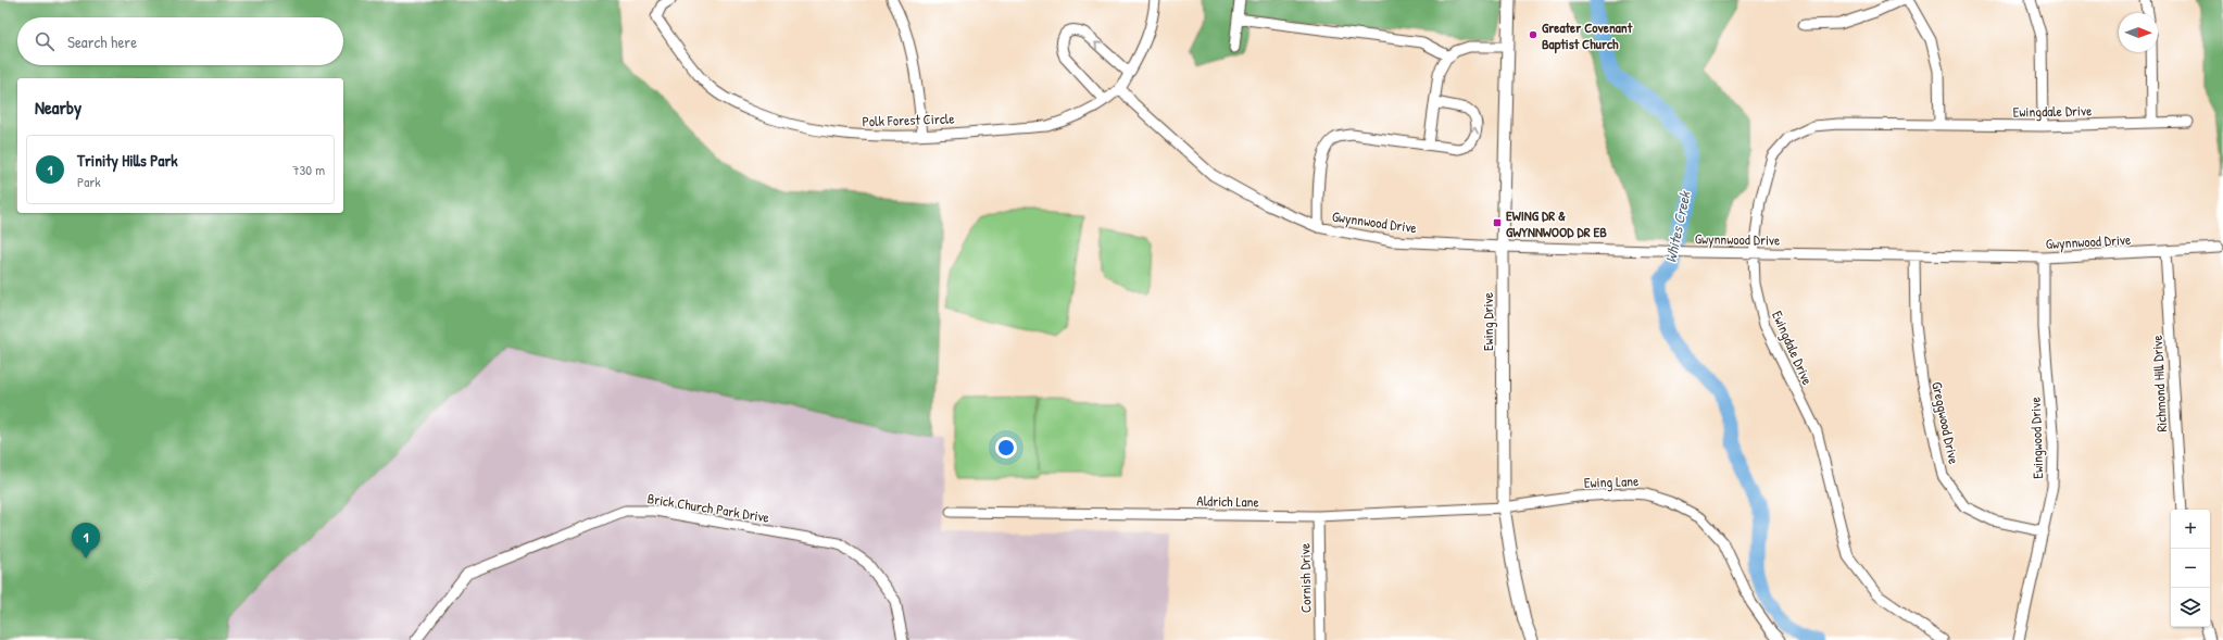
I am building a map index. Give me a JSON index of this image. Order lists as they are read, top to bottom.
{
  "streets": {
    "street": [
      "Ewingdale Drive",
      "Polk Forest Circle",
      "Gwynnwood Drive",
      "Ewing Drive",
      "Richmond Hill Drive",
      "Greggwood Drive",
      "Ewingwood Drive",
      "Ewing Lane",
      "Aldrich Lane",
      "Brick Church Park Drive",
      "Cornish Drive"
    ]
  },
  "crossings": [
    ["Ewingdale Drive", "Gwynnwood Drive"],
    ["Polk Forest Circle", "Gwynnwood Drive"],
    ["Gwynnwood Drive", "Ewing Drive"],
    ["Gwynnwood Drive", "Richmond Hill Drive"],
    ["Gwynnwood Drive", "Greggwood Drive"],
    ["Gwynnwood Drive", "Ewingwood Drive"],
    ["Ewing Drive", "Ewing Lane"],
    ["Ewing Drive", "Aldrich Lane"],
    ["Greggwood Drive", "Ewingwood Drive"],
    ["Ewing Lane", "Aldrich Lane"],
    ["Aldrich Lane", "Cornish Drive"]
  ],
  "water": ["Whites Creek"],
  "places": {
    "other": ["Greater Covenant Baptist Church"],
    "transit": ["EWING DR & GWYNNWOOD DR EB"]
  },
  "north": "right",
  "page": {
    "search": "Search here",
    "heading": "Nearby",
    "list": [
      {
        "mark": "1",
        "name": "Trinity Hills Park",
        "note": "Park",
        "value": "730 m"
      }
    ],
    "map_buttons": ["+", "−"],
    "pins": "1"
  }
}
